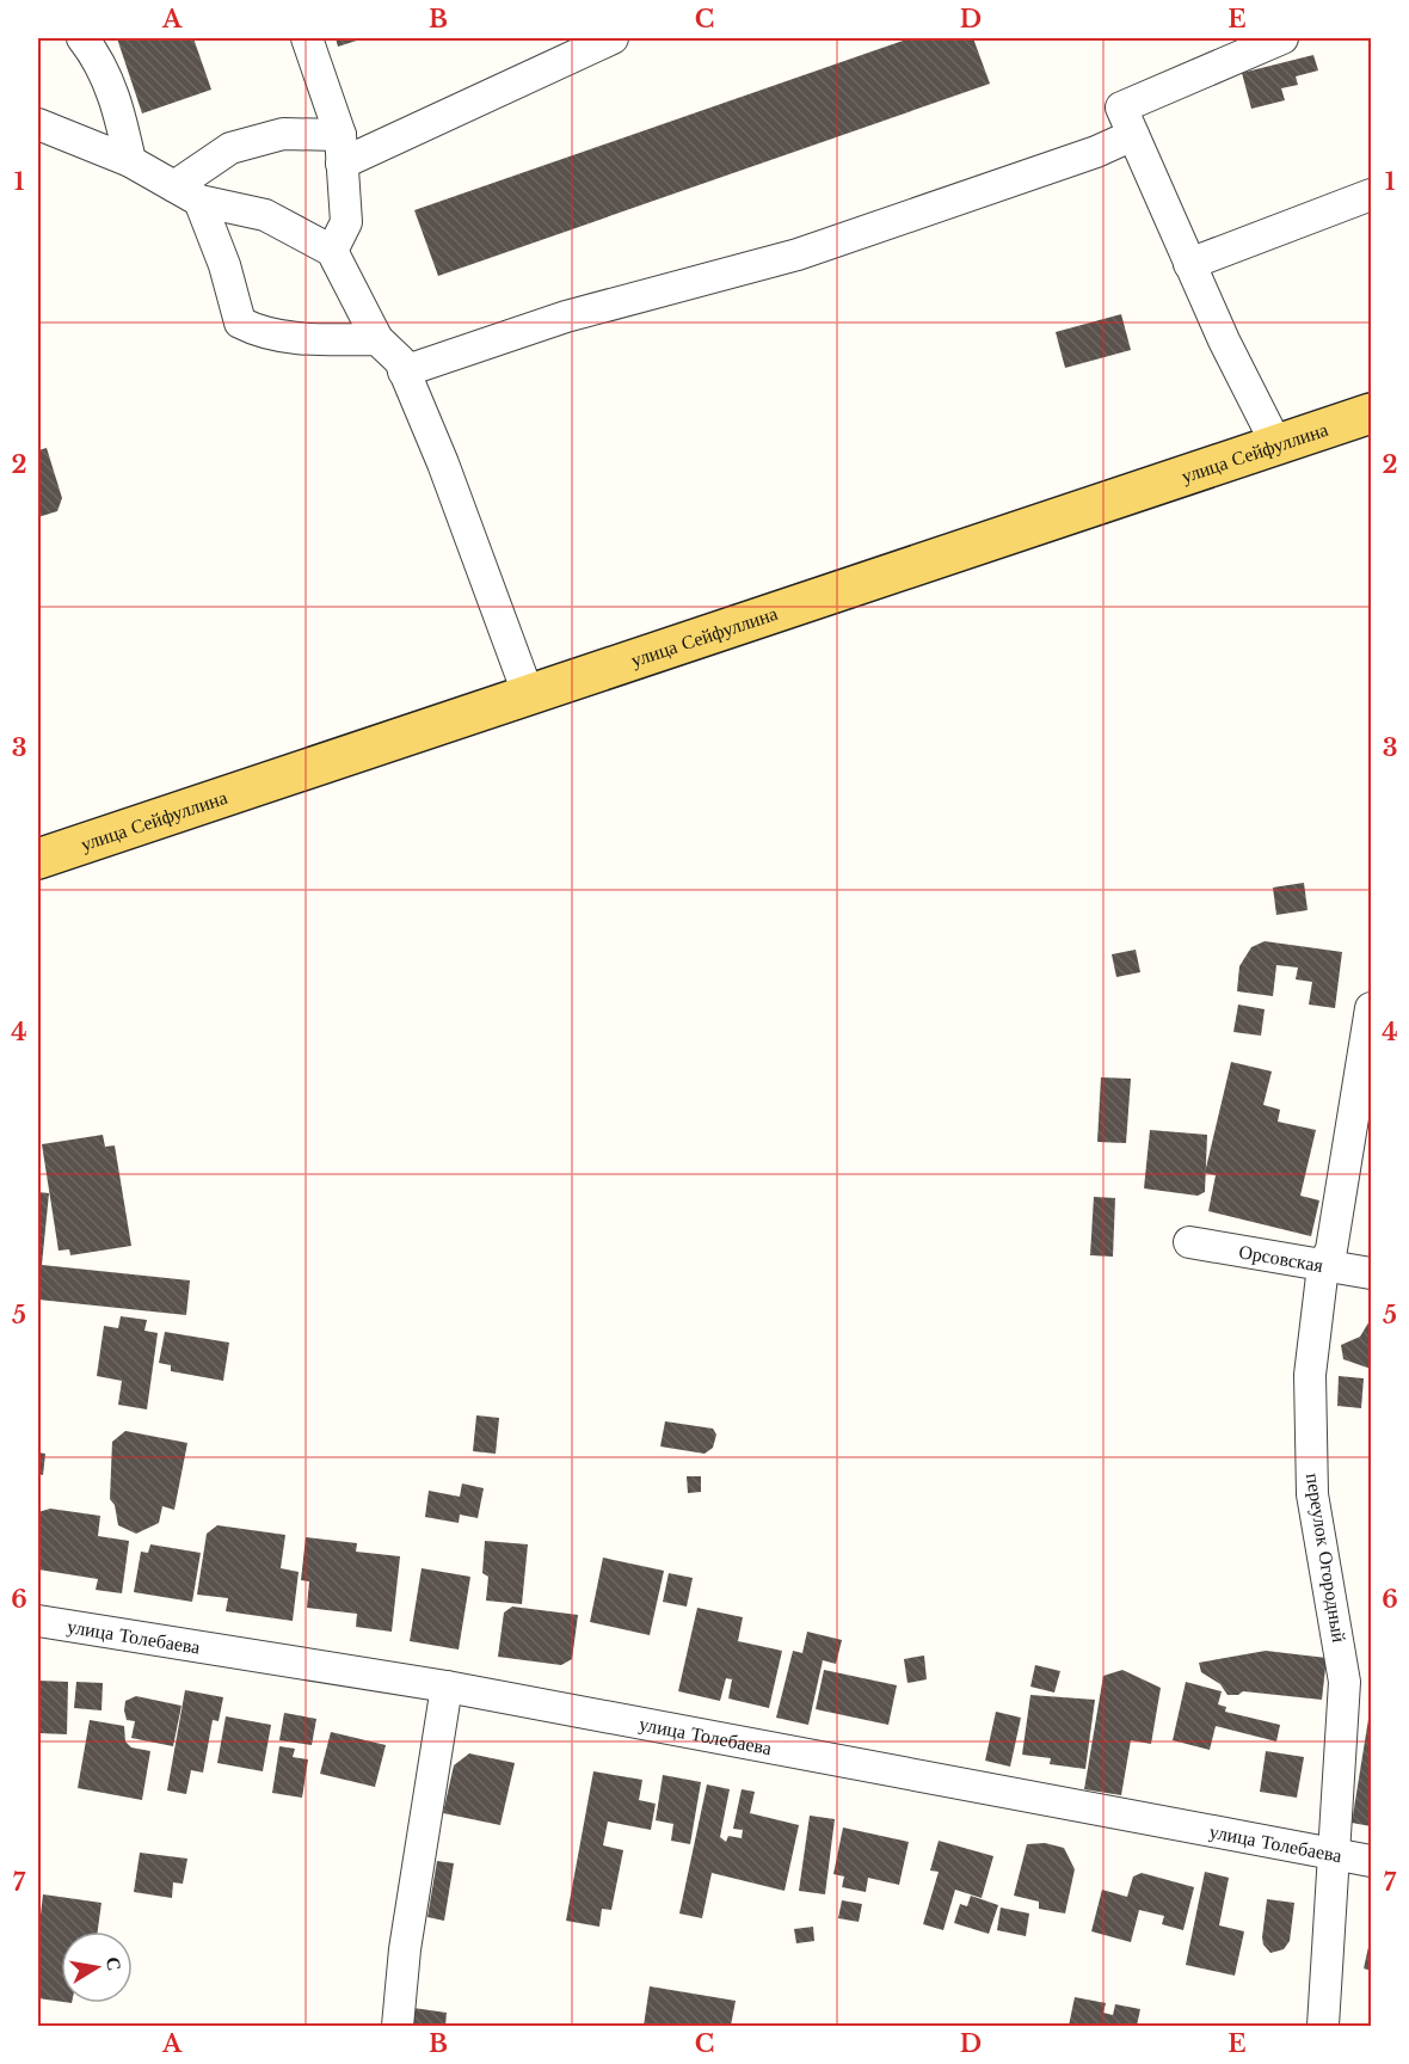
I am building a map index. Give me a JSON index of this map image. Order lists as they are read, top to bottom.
{
  "streets": {
    "main road": ["улица Сейфуллина"],
    "street": ["Орсовская", "переулок Огородный", "улица Толебаева"]
  },
  "crossings": [
    ["Орсовская", "переулок Огородный"],
    ["переулок Огородный", "улица Толебаева"]
  ],
  "north": "right",
  "grid": {
    "columns": [
      "A",
      "B",
      "C",
      "D",
      "E"
    ],
    "rows": [
      "1",
      "2",
      "3",
      "4",
      "5",
      "6",
      "7"
    ]
  }
}
